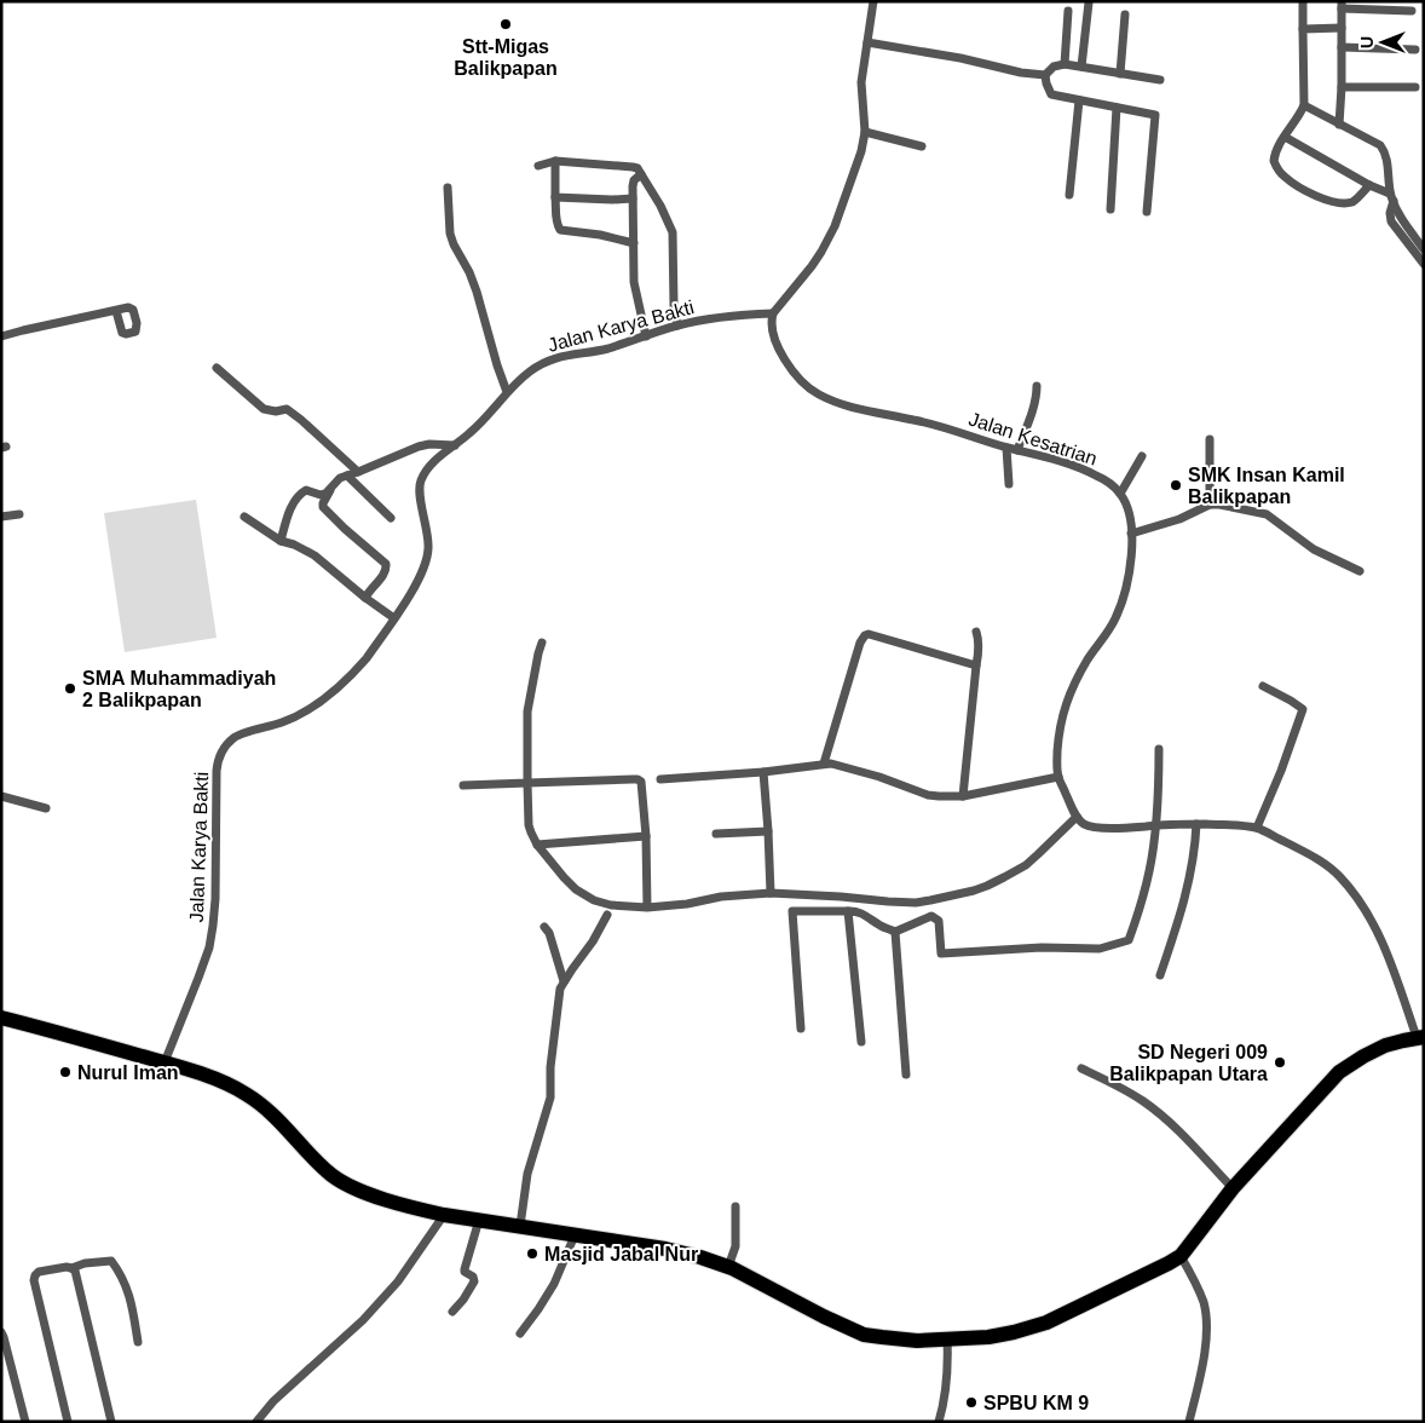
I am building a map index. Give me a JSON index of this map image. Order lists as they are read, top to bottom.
{
  "streets": {
    "street": ["Jalan Karya Bakti", "Jalan Kesatrian"]
  },
  "crossings": [
    ["Jalan Karya Bakti", "Jalan Kesatrian"]
  ],
  "places": [
    "Stt-Migas Balikpapan",
    "SMK Insan Kamil Balikpapan",
    "SMA Muhammadiyah 2 Balikpapan",
    "SD Negeri 009 Balikpapan Utara",
    "Nurul Iman",
    "Masjid Jabal Nur",
    "SPBU KM 9"
  ],
  "north": "left"
}
